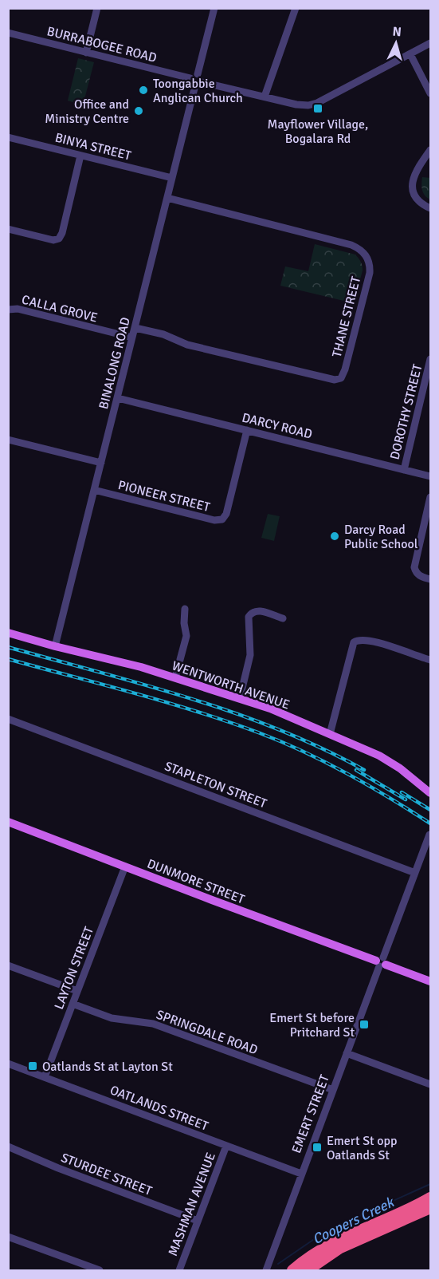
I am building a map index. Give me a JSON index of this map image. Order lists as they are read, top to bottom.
{
  "streets": {
    "main road": ["WENTWORTH AVENUE", "DUNMORE STREET"],
    "street": [
      "BURRABOGEE ROAD",
      "BINYA STREET",
      "CALLA GROVE",
      "THANE STREET",
      "BINALONG ROAD",
      "DOROTHY STREET",
      "DARCY ROAD",
      "PIONEER STREET",
      "STAPLETON STREET",
      "LAYTON STREET",
      "SPRINGDALE ROAD",
      "OATLANDS STREET",
      "EMERT STREET",
      "STURDEE STREET",
      "MASHMAN AVENUE"
    ]
  },
  "crossings": [
    ["BURRABOGEE ROAD", "BINALONG ROAD"],
    ["BINYA STREET", "BINALONG ROAD"],
    ["CALLA GROVE", "BINALONG ROAD"],
    ["THANE STREET", "BINALONG ROAD"],
    ["BINALONG ROAD", "DARCY ROAD"],
    ["BINALONG ROAD", "PIONEER STREET"],
    ["BINALONG ROAD", "WENTWORTH AVENUE"],
    ["DOROTHY STREET", "DARCY ROAD"],
    ["DARCY ROAD", "PIONEER STREET"],
    ["STAPLETON STREET", "EMERT STREET"],
    ["DUNMORE STREET", "LAYTON STREET"],
    ["DUNMORE STREET", "EMERT STREET"],
    ["LAYTON STREET", "SPRINGDALE ROAD"],
    ["LAYTON STREET", "OATLANDS STREET"],
    ["SPRINGDALE ROAD", "EMERT STREET"],
    ["OATLANDS STREET", "EMERT STREET"],
    ["OATLANDS STREET", "MASHMAN AVENUE"],
    ["STURDEE STREET", "MASHMAN AVENUE"]
  ],
  "water": ["Coopers Creek"],
  "places": {
    "other": ["Toongabbie Anglican Church", "Office and Ministry Centre", "Darcy Road Public School"],
    "transit": [
      "Mayflower Village, Bogalara Rd",
      "Emert St before Pritchard St",
      "Oatlands St at Layton St",
      "Emert St opp Oatlands St"
    ]
  },
  "north": "top"
}
